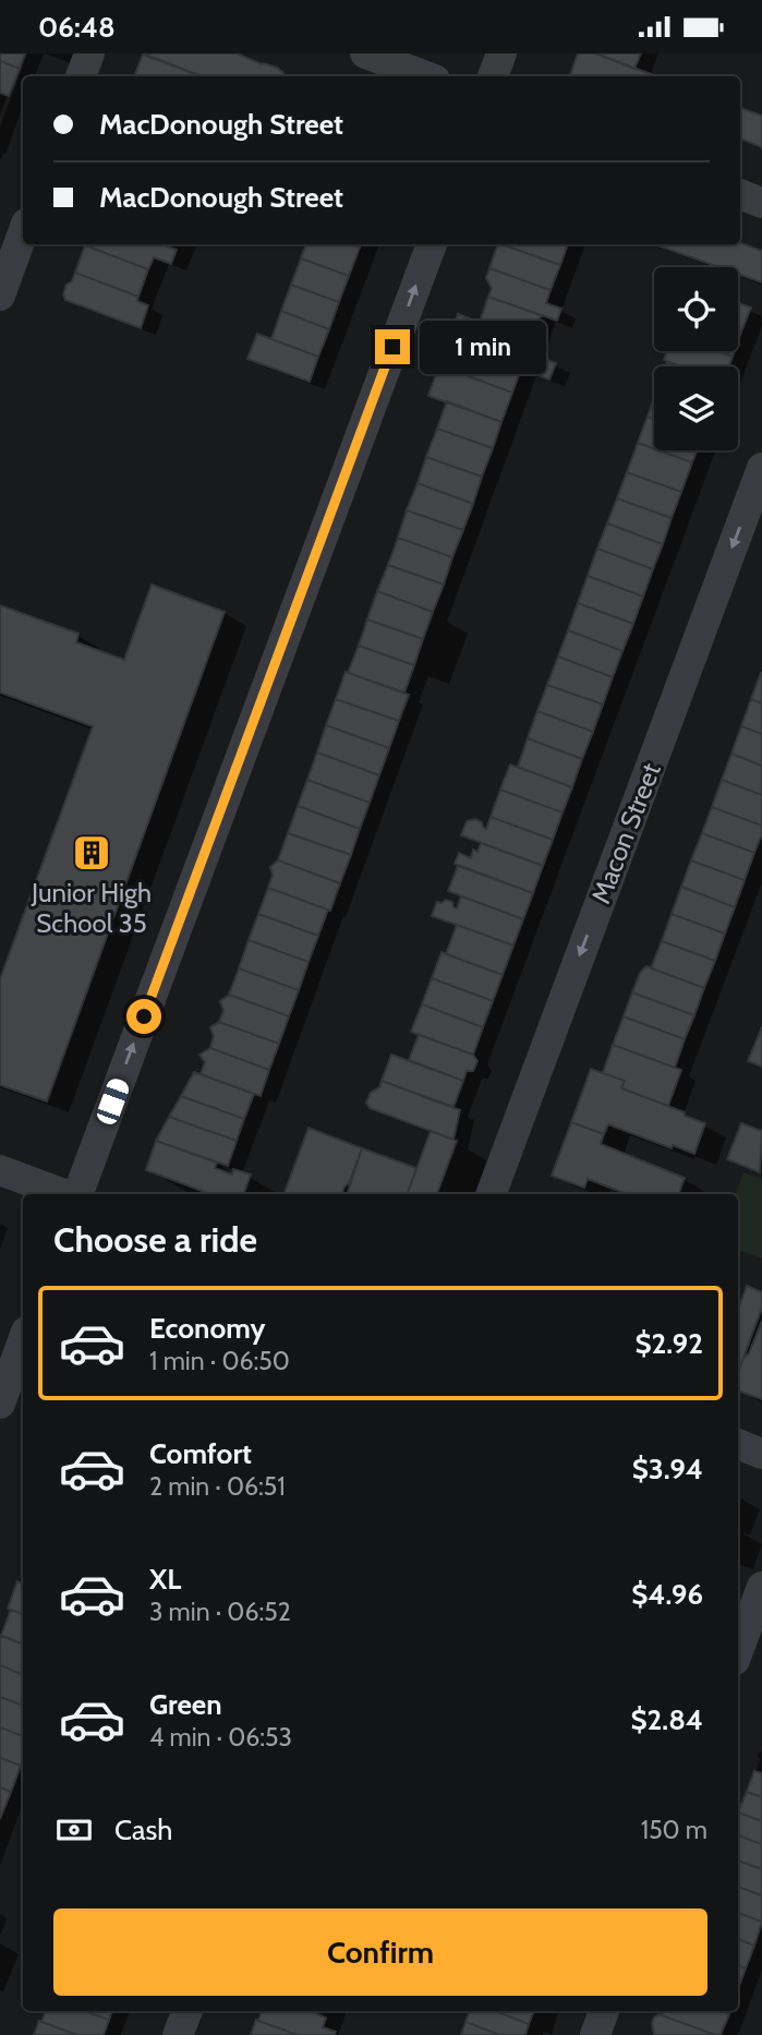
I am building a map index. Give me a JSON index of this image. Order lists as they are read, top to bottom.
{
  "streets": {
    "street": ["Macon Street"]
  },
  "one_way": ["Macon Street"],
  "places": {
    "building": ["Junior High School 35"]
  },
  "page": {
    "status": "06:48",
    "banner": ["MacDonough Street", "MacDonough Street"],
    "bubble": "1 min",
    "heading": "Choose a ride",
    "list": [
      {
        "name": "Economy",
        "note": "1 min · 06:50",
        "value": "$2.92"
      },
      {
        "name": "Comfort",
        "note": "2 min · 06:51",
        "value": "$3.94"
      },
      {
        "name": "XL",
        "note": "3 min · 06:52",
        "value": "$4.96"
      },
      {
        "name": "Green",
        "note": "4 min · 06:53",
        "value": "$2.84"
      }
    ],
    "pay": ["Cash", "150 m"],
    "buttons": "Confirm"
  }
}
